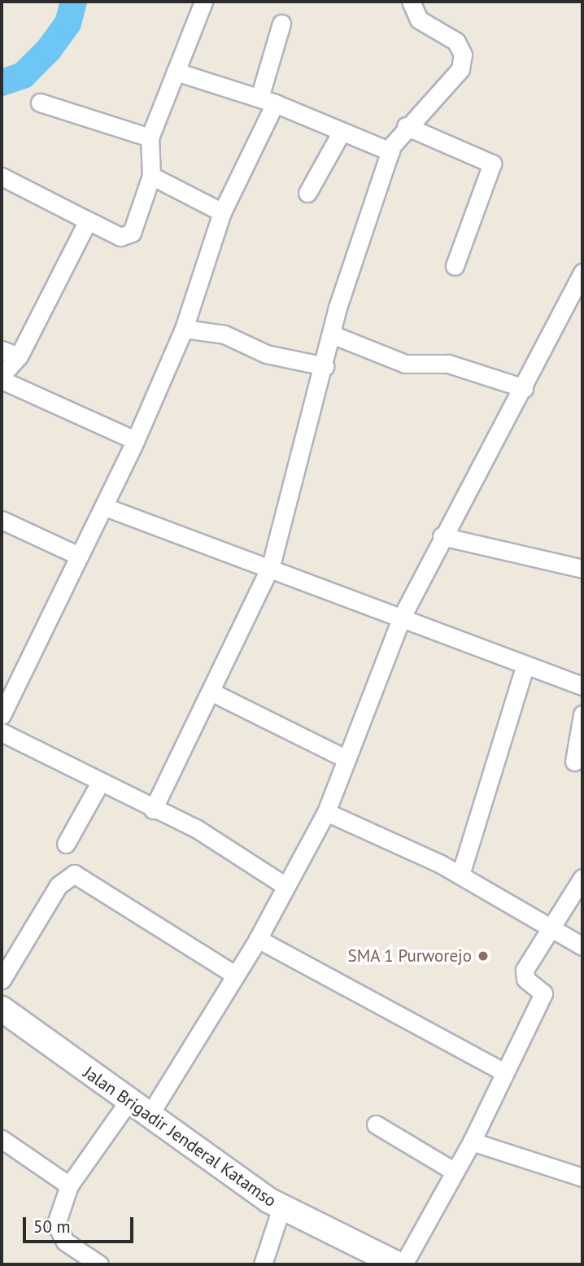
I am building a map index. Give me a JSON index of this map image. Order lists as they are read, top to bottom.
{
  "streets": {
    "main road": ["Jalan Brigadir Jenderal Katamso"]
  },
  "places": ["SMA 1 Purworejo"],
  "scale_bar": "50 m"
}
